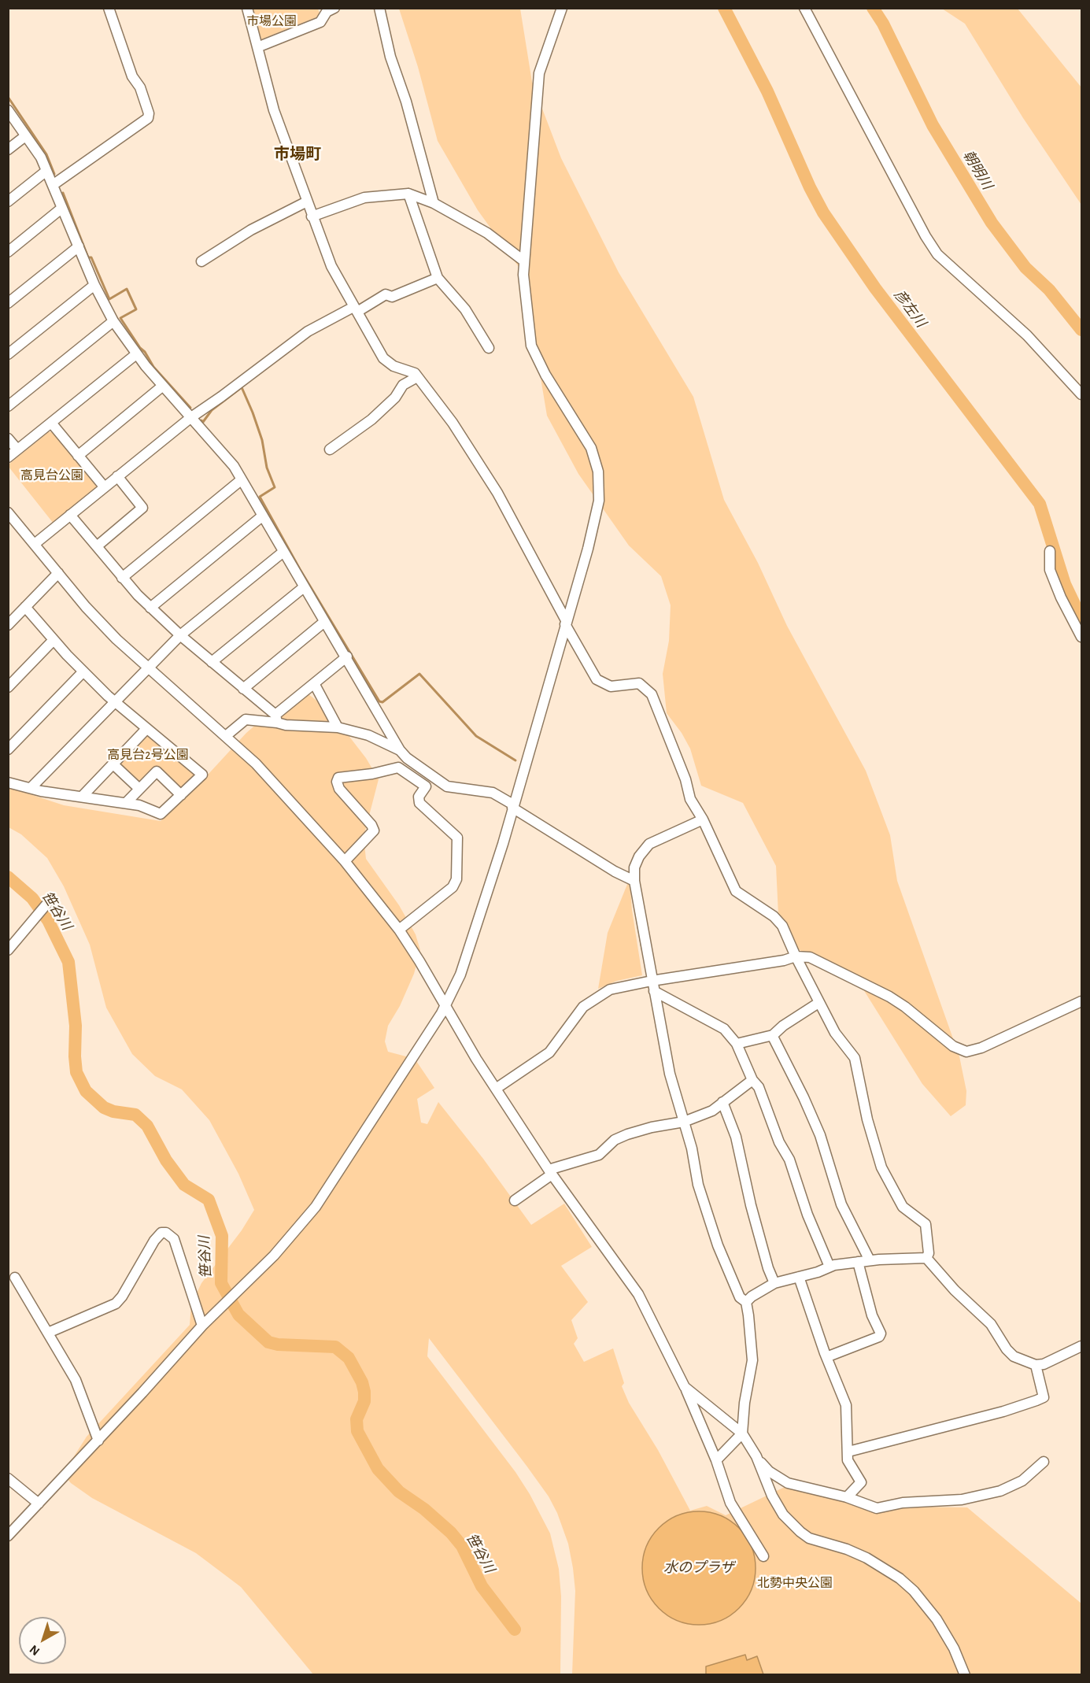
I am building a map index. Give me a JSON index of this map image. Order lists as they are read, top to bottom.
{
  "districts": ["市場町"],
  "water": [
    "朝明川",
    "彦左川",
    "笹谷川",
    "水のプラザ"
  ],
  "parks": [
    "市場公園",
    "高見台公園",
    "高見台2号公園",
    "北勢中央公園"
  ],
  "north": "bottom left"
}
